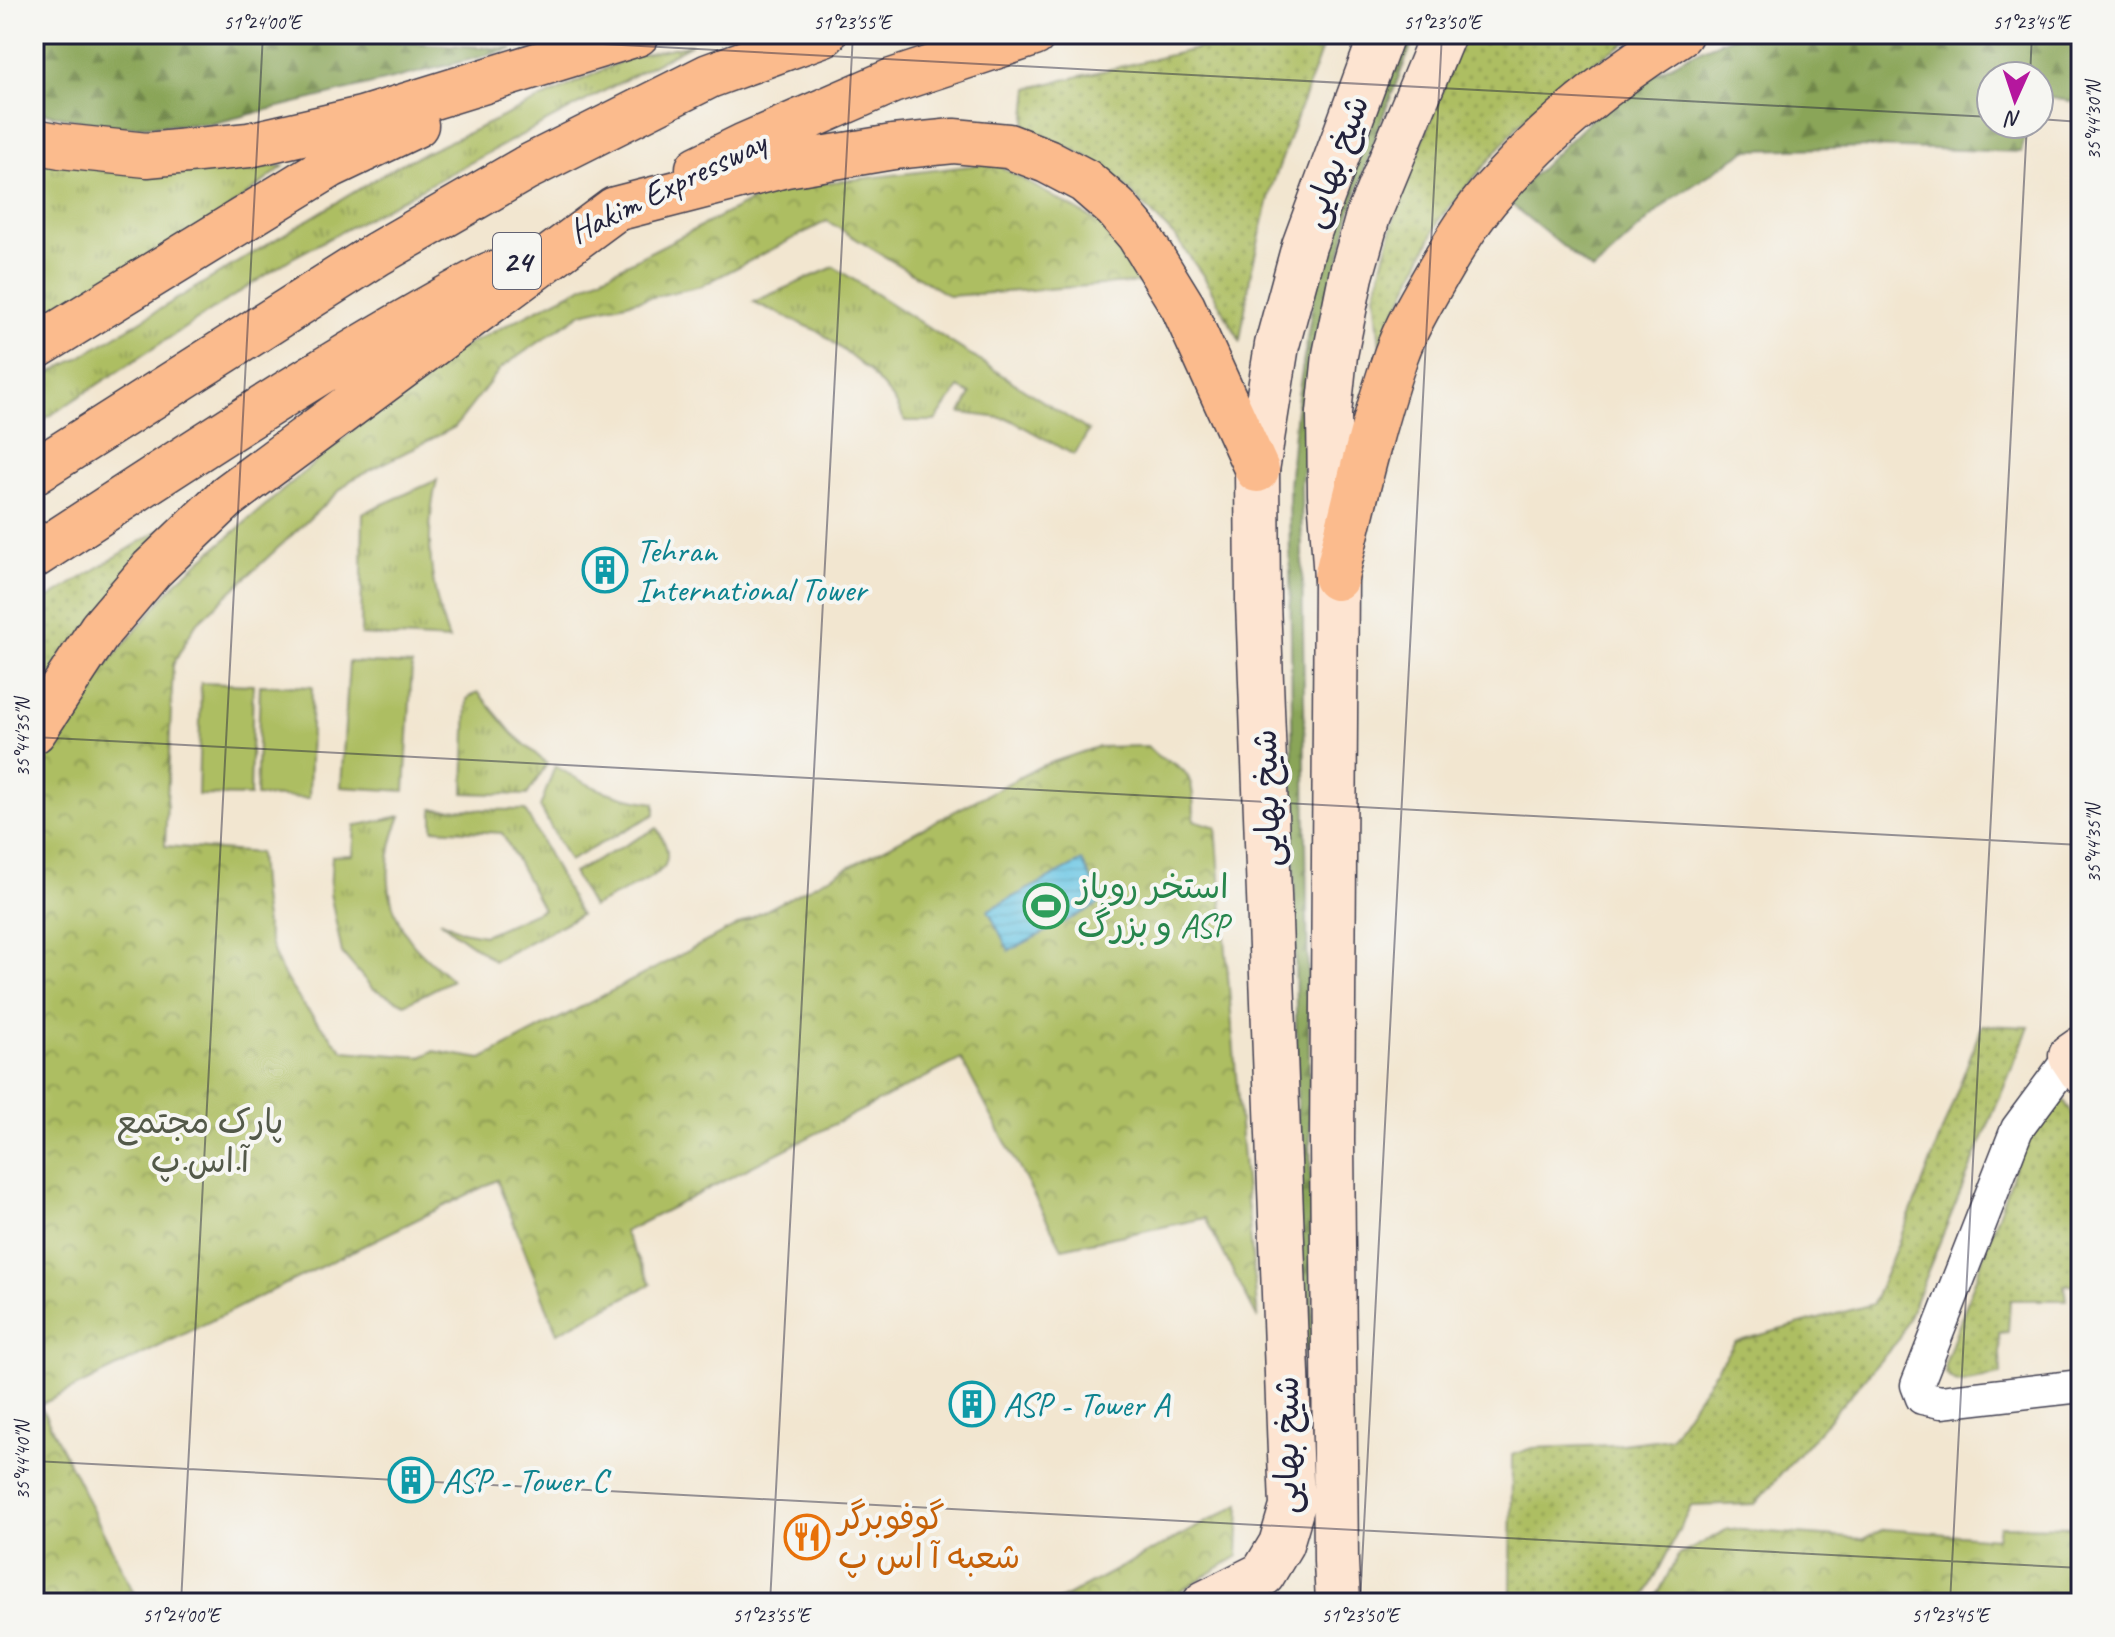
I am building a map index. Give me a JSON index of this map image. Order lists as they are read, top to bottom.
{
  "streets": {
    "highway": ["Hakim Expressway", "24"],
    "main road": ["شیخ بهایی"]
  },
  "parks": ["پارک مجتمع آ.اس.پ"],
  "places": {
    "building": ["Tehran International Tower", "ASP - Tower A", "ASP - Tower C"],
    "sports": ["استخر روباز و بزرگ ASP"],
    "restaurant": ["گوفوبرگر شعبه آ اس پ"]
  },
  "north": "bottom",
  "coordinates": [
    "51°24'00\"E",
    "51°23'55\"E",
    "51°23'50\"E",
    "51°23'45\"E",
    "35°44'30\"N",
    "35°44'35\"N",
    "35°44'40\"N"
  ]
}
